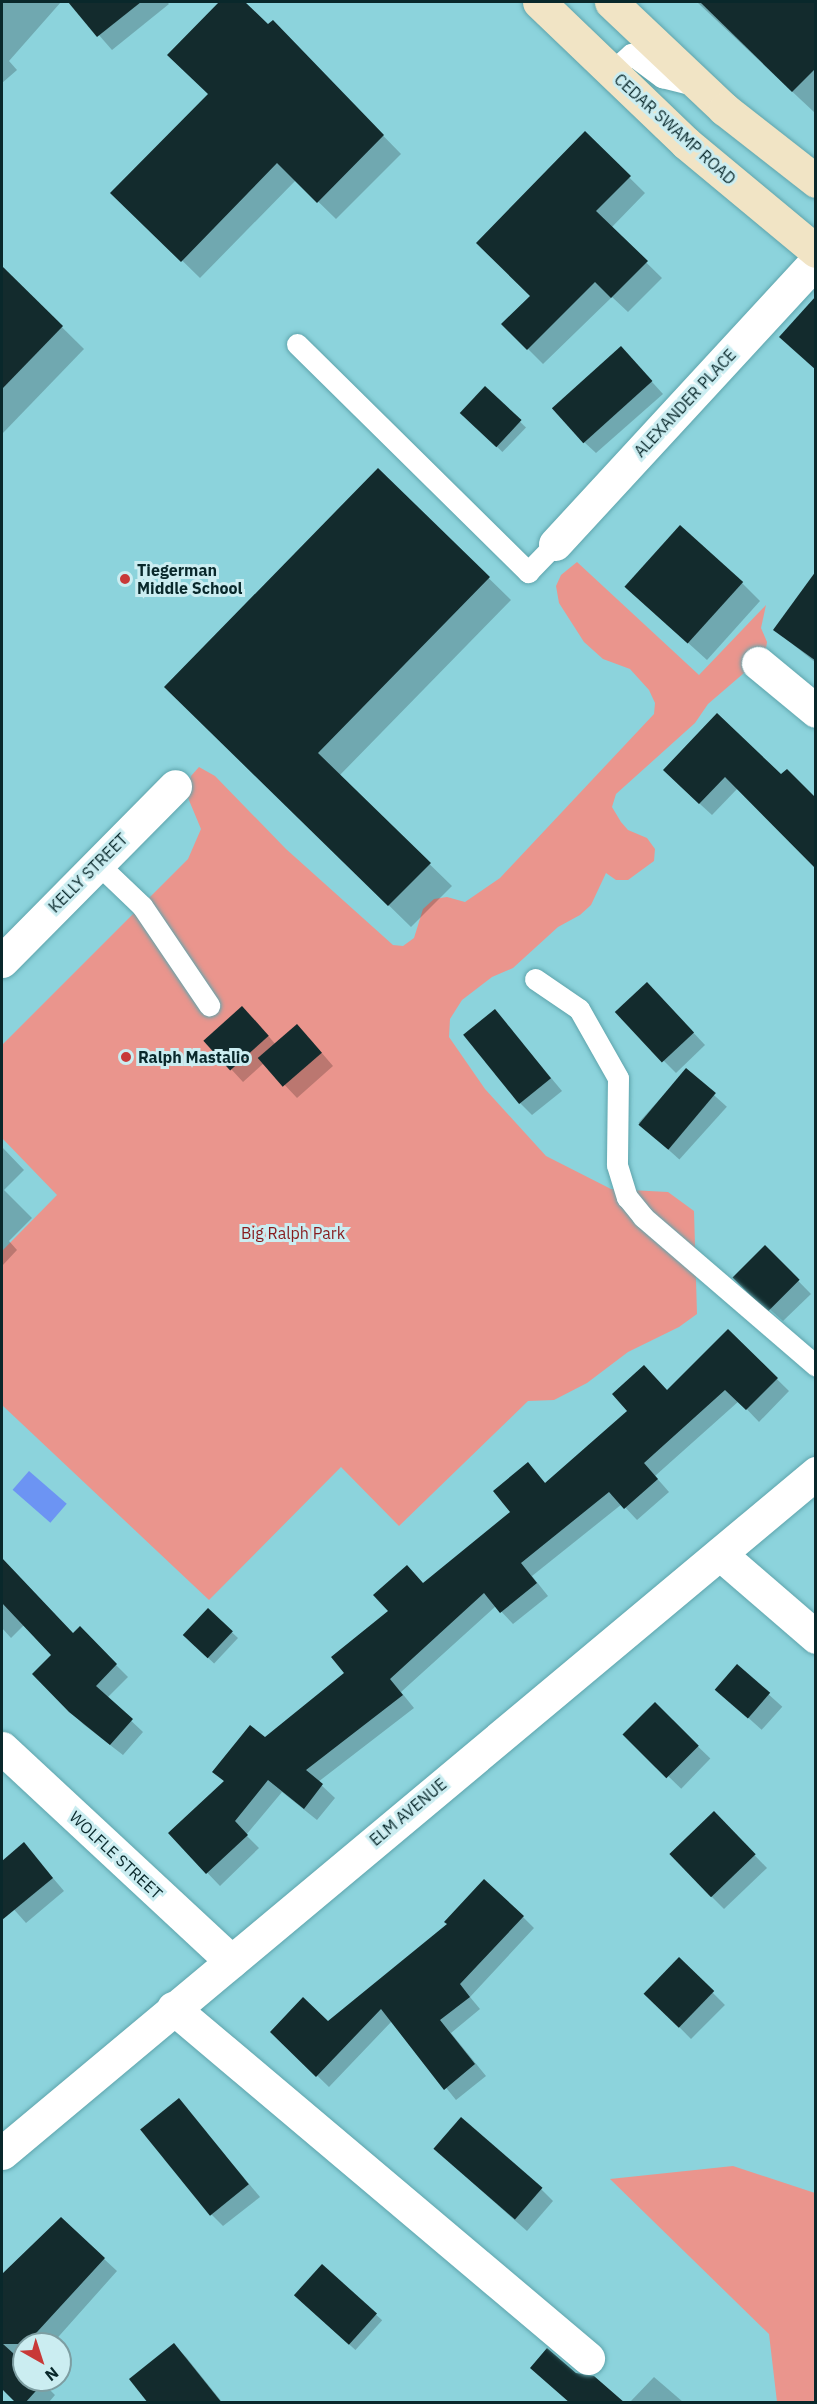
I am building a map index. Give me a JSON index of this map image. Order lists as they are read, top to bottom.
{
  "streets": {
    "main road": ["CEDAR SWAMP ROAD"],
    "street": [
      "ALEXANDER PLACE",
      "KELLY STREET",
      "ELM AVENUE",
      "WOLFLE STREET"
    ]
  },
  "crossings": [
    ["ELM AVENUE", "WOLFLE STREET"]
  ],
  "parks": ["Big Ralph Park"],
  "places": ["Tiegerman Middle School", "Ralph Mastalio"],
  "north": "bottom right"
}
